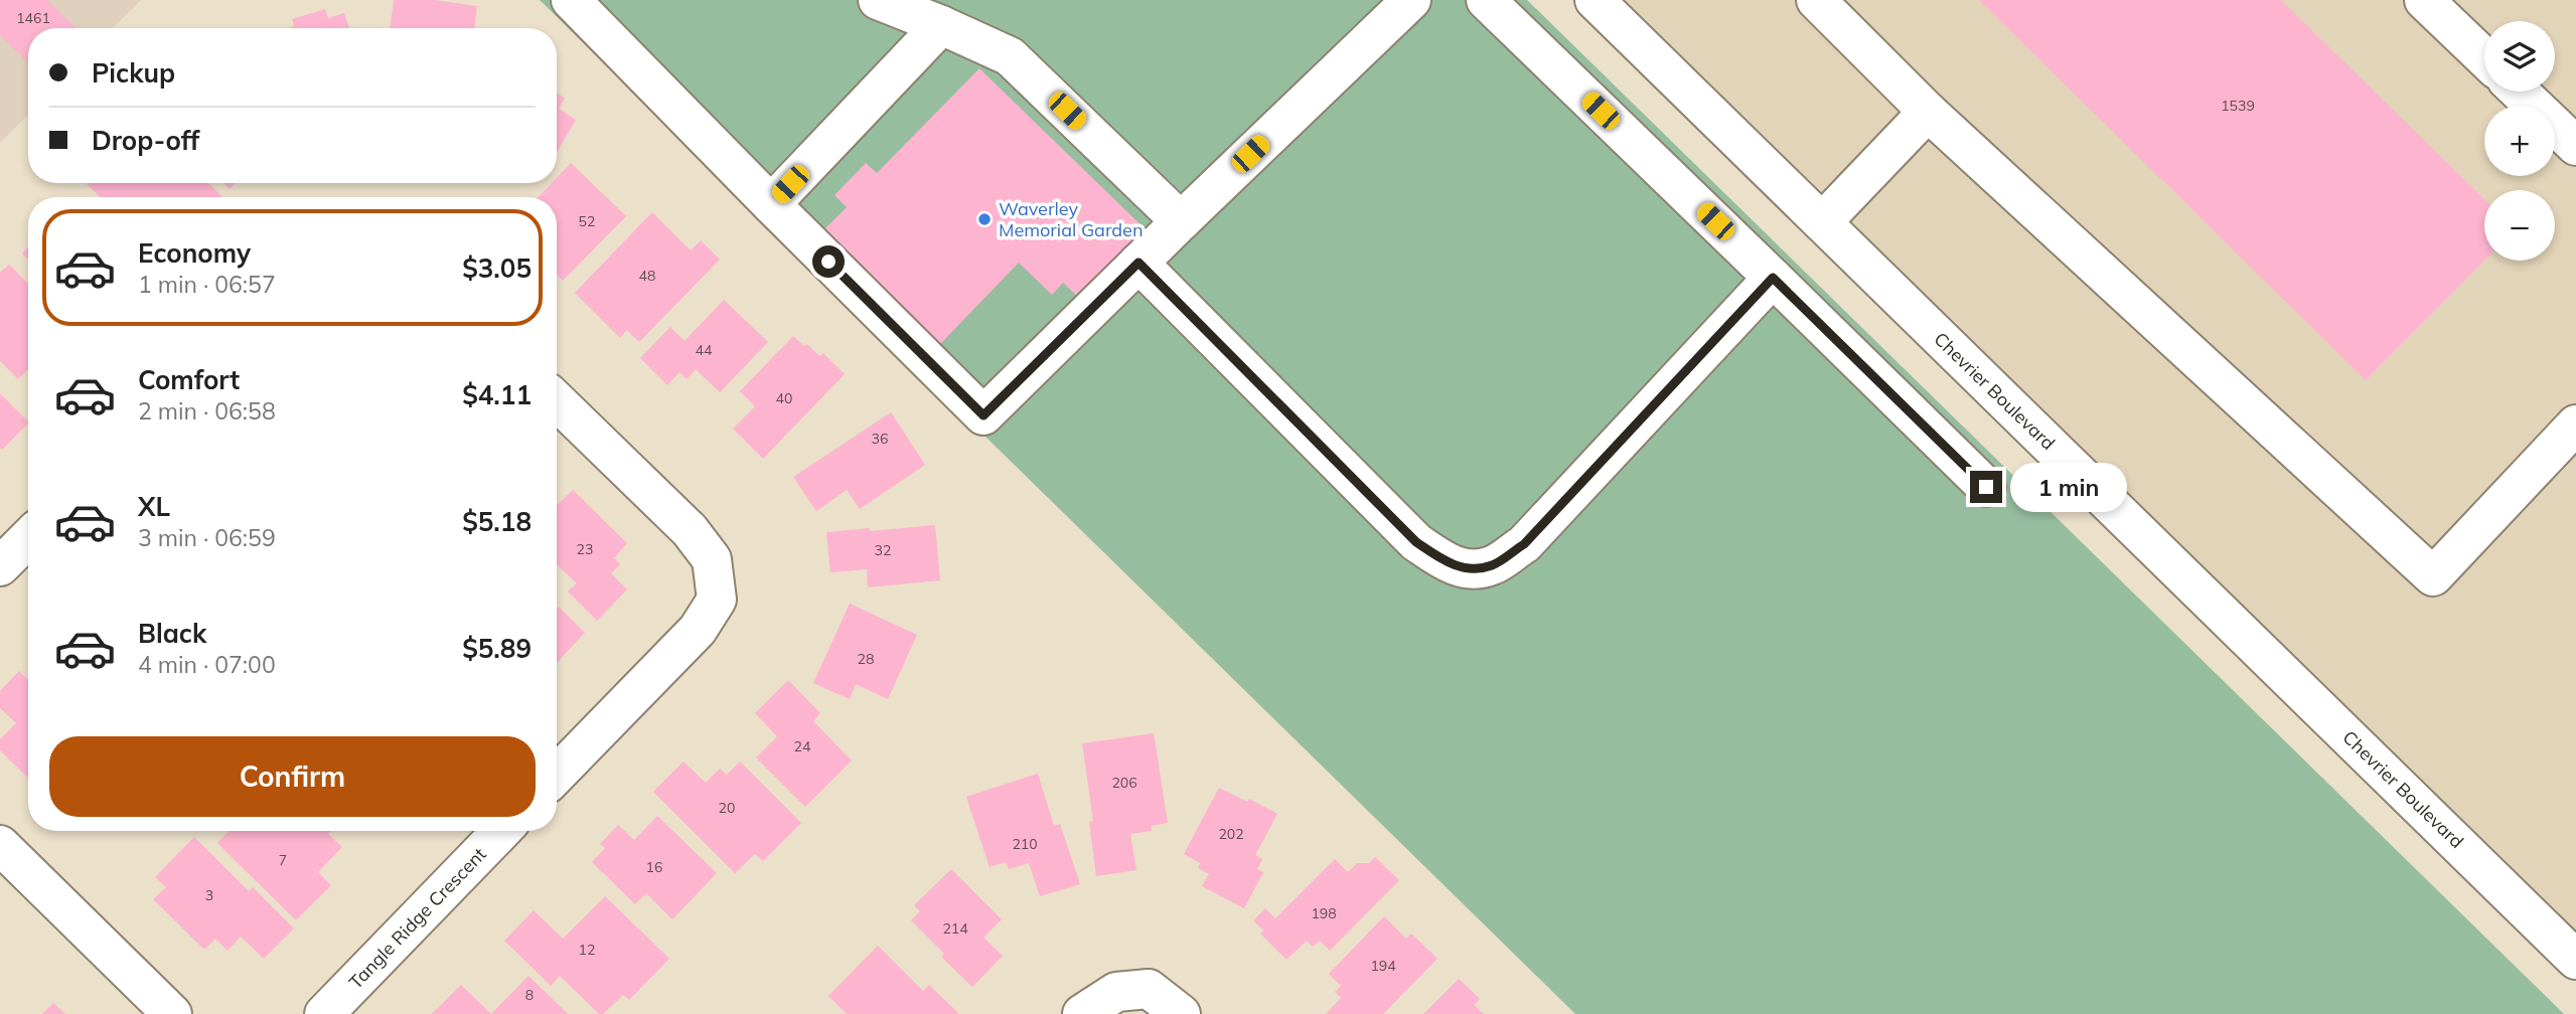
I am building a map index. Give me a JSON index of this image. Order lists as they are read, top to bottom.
{
  "streets": {
    "street": ["Chevrier Boulevard", "Tangle Ridge Crescent"]
  },
  "places": ["Waverley Memorial Garden"],
  "house_numbers": [
    "1461",
    "1539",
    "52",
    "48",
    "44",
    "40",
    "36",
    "23",
    "32",
    "28",
    "24",
    "206",
    "20",
    "202",
    "210",
    "7",
    "16",
    "3",
    "198",
    "214",
    "12",
    "194",
    "8"
  ],
  "page": {
    "map_buttons": ["+", "−"],
    "banner": ["Pickup", "Drop-off"],
    "list": [
      {
        "name": "Economy",
        "note": "1 min · 06:57",
        "value": "$3.05"
      },
      {
        "name": "Comfort",
        "note": "2 min · 06:58",
        "value": "$4.11"
      },
      {
        "name": "XL",
        "note": "3 min · 06:59",
        "value": "$5.18"
      },
      {
        "name": "Black",
        "note": "4 min · 07:00",
        "value": "$5.89"
      }
    ],
    "bubble": "1 min",
    "buttons": "Confirm"
  }
}
